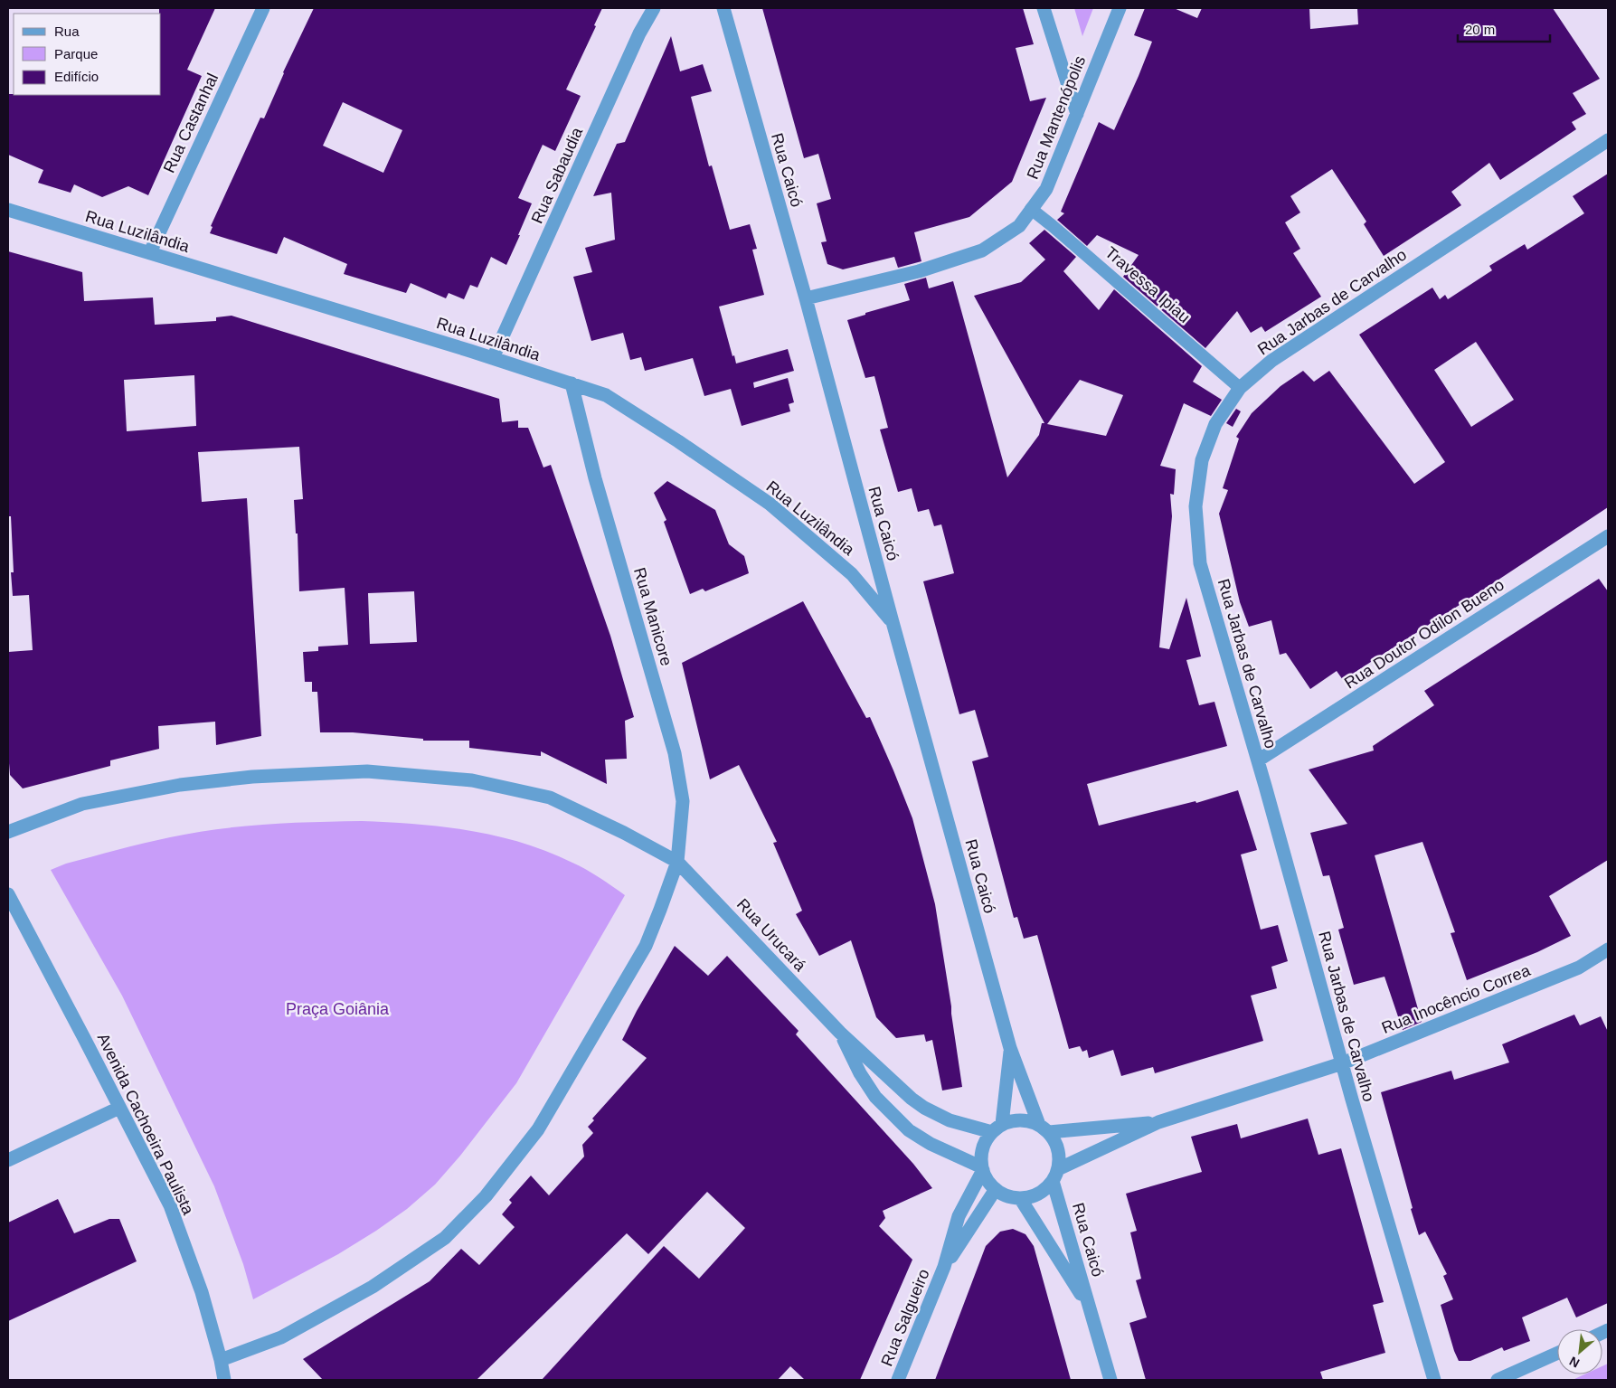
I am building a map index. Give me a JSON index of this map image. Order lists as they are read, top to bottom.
{
  "streets": {
    "street": [
      "Rua Mantenópolis",
      "Rua Castanhal",
      "Rua Caicó",
      "Rua Sabaudia",
      "Rua Luzilândia",
      "Rua Jarbas de Carvalho",
      "Rua Manicore",
      "Rua Doutor Odilon Bueno",
      "Rua Urucará",
      "Rua Inocêncio Correa",
      "Avenida Cachoeira Paulista",
      "Rua Salgueiro"
    ],
    "lane": ["Travessa Ipiau"]
  },
  "crossings": [
    ["Rua Mantenópolis", "Rua Caicó"],
    ["Rua Mantenópolis", "Travessa Ipiau"],
    ["Rua Castanhal", "Rua Luzilândia"],
    ["Rua Caicó", "Rua Luzilândia"],
    ["Rua Caicó", "Rua Urucará"],
    ["Rua Caicó", "Rua Inocêncio Correa"],
    ["Rua Caicó", "Rua Salgueiro"],
    ["Rua Sabaudia", "Rua Luzilândia"],
    ["Rua Luzilândia", "Rua Manicore"],
    ["Travessa Ipiau", "Rua Jarbas de Carvalho"],
    ["Rua Jarbas de Carvalho", "Rua Doutor Odilon Bueno"],
    ["Rua Jarbas de Carvalho", "Rua Inocêncio Correa"],
    ["Rua Manicore", "Rua Urucará"],
    ["Rua Urucará", "Rua Inocêncio Correa"],
    ["Rua Urucará", "Rua Salgueiro"],
    ["Rua Inocêncio Correa", "Rua Salgueiro"]
  ],
  "parks": ["Praça Goiânia"],
  "legend": ["Rua", "Parque", "Edifício"],
  "scale_bar": "20 m",
  "north": "bottom left"
}
